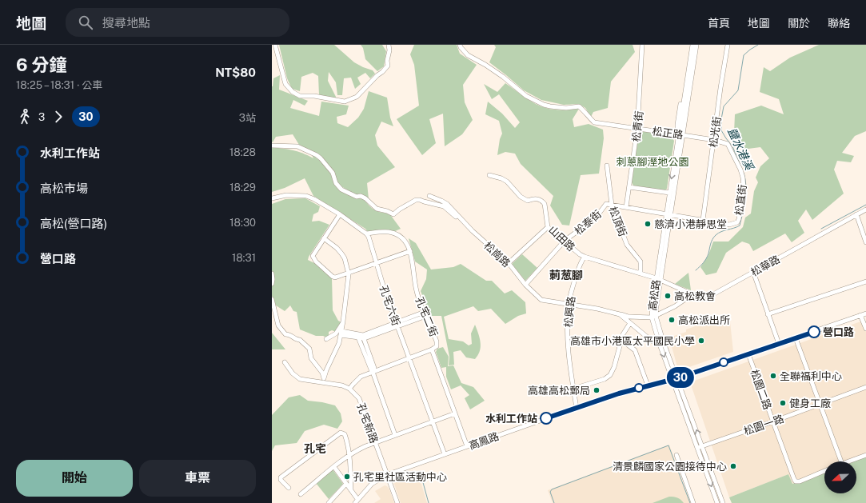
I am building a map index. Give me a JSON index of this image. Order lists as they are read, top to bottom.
{
  "streets": {
    "street": [
      "松青街",
      "松光街",
      "松正路",
      "松直街",
      "松頂街",
      "松泰街",
      "山田路",
      "松崗路",
      "松華路",
      "高松路",
      "孔宅六街",
      "松興路",
      "孔宅二街",
      "松園二路",
      "孔宅新路",
      "松園一路",
      "高鳳路"
    ]
  },
  "crossings": [
    ["松青街", "松正路"],
    ["松青街", "松直街"],
    ["松光街", "松正路"],
    ["松光街", "松直街"],
    ["松正路", "松直街"],
    ["松正路", "高松路"],
    ["松直街", "松頂街"],
    ["松直街", "松泰街"],
    ["松直街", "高松路"],
    ["松頂街", "松泰街"],
    ["松頂街", "山田路"],
    ["松泰街", "山田路"],
    ["松泰街", "松崗路"],
    ["山田路", "松華路"],
    ["山田路", "高松路"],
    ["山田路", "松興路"],
    ["松崗路", "高松路"],
    ["松崗路", "松興路"],
    ["松華路", "高松路"],
    ["高松路", "松園一路"],
    ["高松路", "高鳳路"],
    ["孔宅六街", "孔宅二街"],
    ["孔宅六街", "高鳳路"],
    ["松興路", "高鳳路"],
    ["孔宅二街", "高鳳路"],
    ["松園二路", "松園一路"],
    ["孔宅新路", "高鳳路"]
  ],
  "districts": ["莿葱腳", "孔宅"],
  "water": ["鹽水港溪"],
  "parks": ["刺蔥腳溼地公園"],
  "places": [
    "慈濟小港靜思堂",
    "高松教會",
    "高松派出所",
    "營口路",
    "高雄市小港區太平國民小學",
    "全聯福利中心",
    "高雄高松郵局",
    "健身工廠",
    "水利工作站",
    "清景麟國家公園接待中心",
    "孔宅里社區活動中心"
  ],
  "lines": ["bus line 30"],
  "north": "left",
  "page": {
    "header": "地圖",
    "search": "搜尋地點",
    "nav": [
      "首頁",
      "地圖",
      "關於",
      "聯絡"
    ],
    "heading": ["6 分鐘", "18:25 – 18:31 · 公車", "NT$80"],
    "on_map": "30",
    "legs": ["3", "30", "3站"],
    "list": [
      {
        "name": "水利工作站",
        "value": "18:28"
      },
      {
        "name": "高松市場",
        "value": "18:29"
      },
      {
        "name": "高松(營口路)",
        "value": "18:30"
      },
      {
        "name": "營口路",
        "value": "18:31"
      }
    ],
    "buttons": ["開始", "車票"]
  }
}
